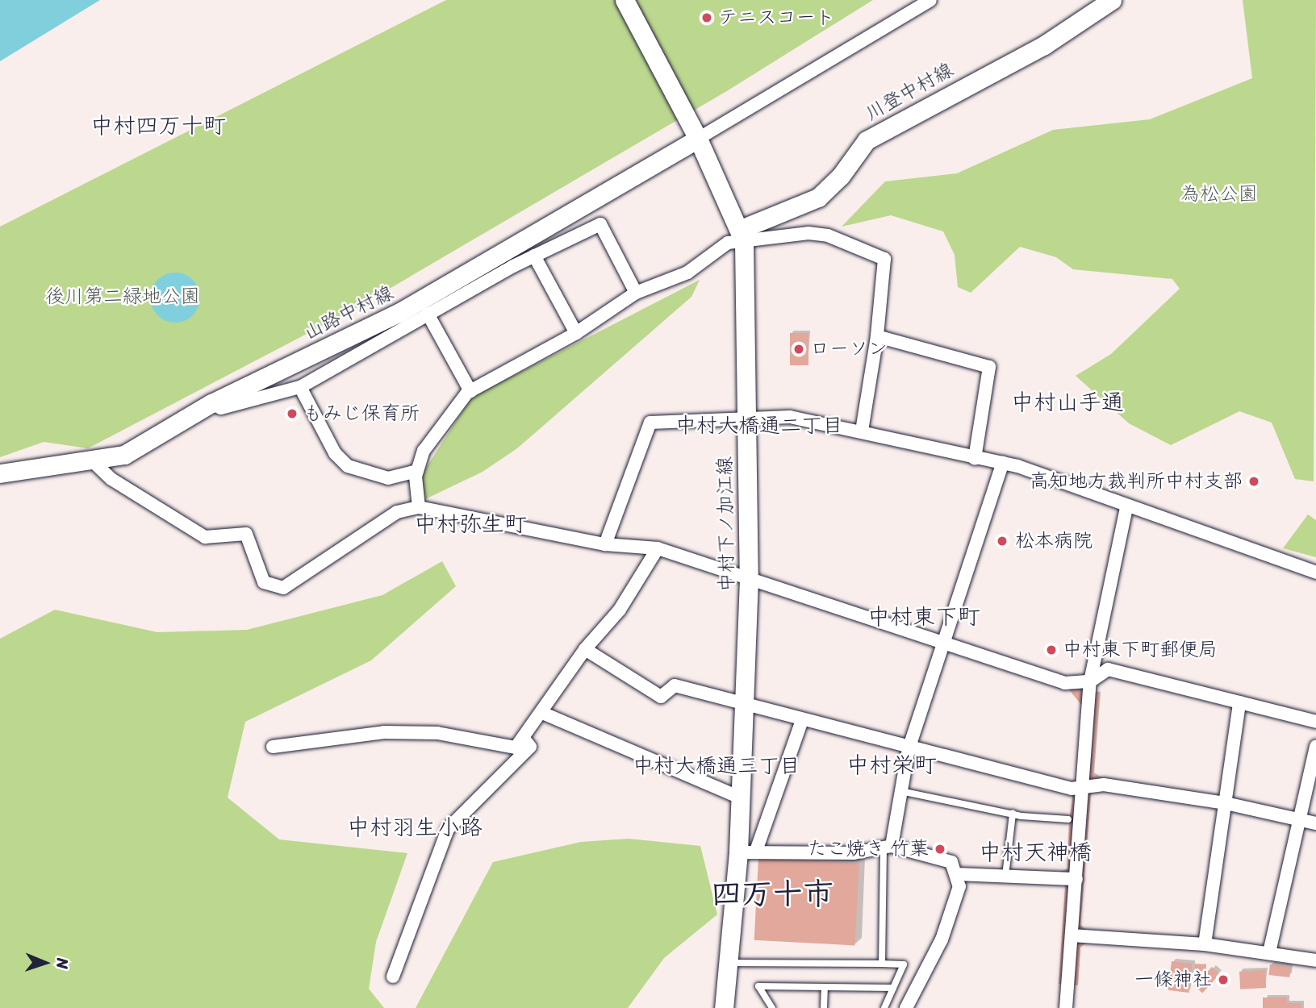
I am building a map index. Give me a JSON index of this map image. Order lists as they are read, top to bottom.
{
  "streets": {
    "main road": ["川登中村線", "山路中村線", "中村下ノ加江線"]
  },
  "crossings": [
    ["川登中村線", "中村下ノ加江線"],
    ["山路中村線", "中村下ノ加江線"]
  ],
  "districts": [
    "中村四万十町",
    "中村山手通",
    "中村大橋通二丁目",
    "中村弥生町",
    "中村東下町",
    "中村栄町",
    "中村大橋通三丁目",
    "中村羽生小路",
    "中村天神橋",
    "四万十市"
  ],
  "parks": ["為松公園", "後川第二緑地公園"],
  "places": [
    "テニスコート",
    "ローソン",
    "もみじ保育所",
    "高知地方裁判所中村支部",
    "松本病院",
    "中村東下町郵便局",
    "たこ焼き 竹葉",
    "一條神社"
  ],
  "north": "right"
}
